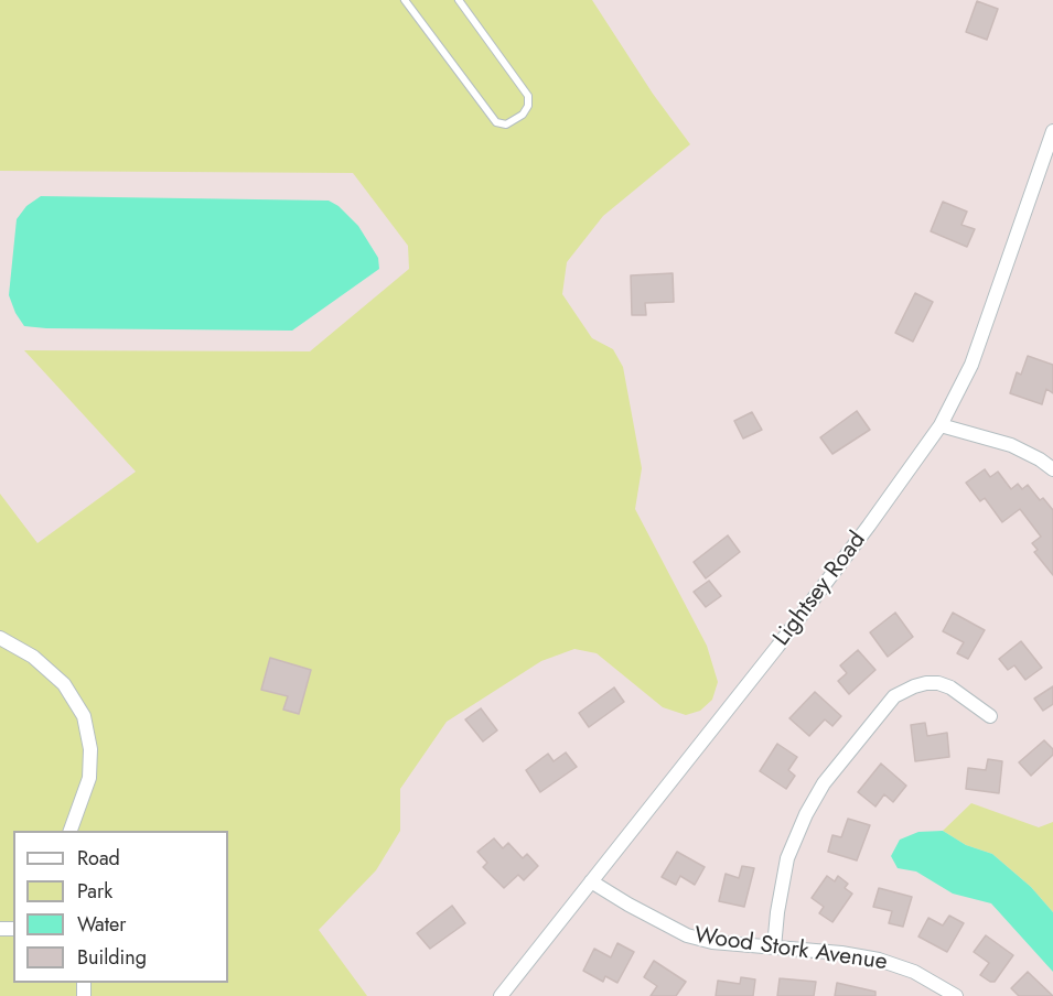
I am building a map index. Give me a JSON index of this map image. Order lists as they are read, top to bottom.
{
  "streets": {
    "street": ["Lightsey Road", "Wood Stork Avenue"]
  },
  "crossings": [
    ["Lightsey Road", "Wood Stork Avenue"]
  ],
  "legend": [
    "Road",
    "Park",
    "Water",
    "Building"
  ]
}
